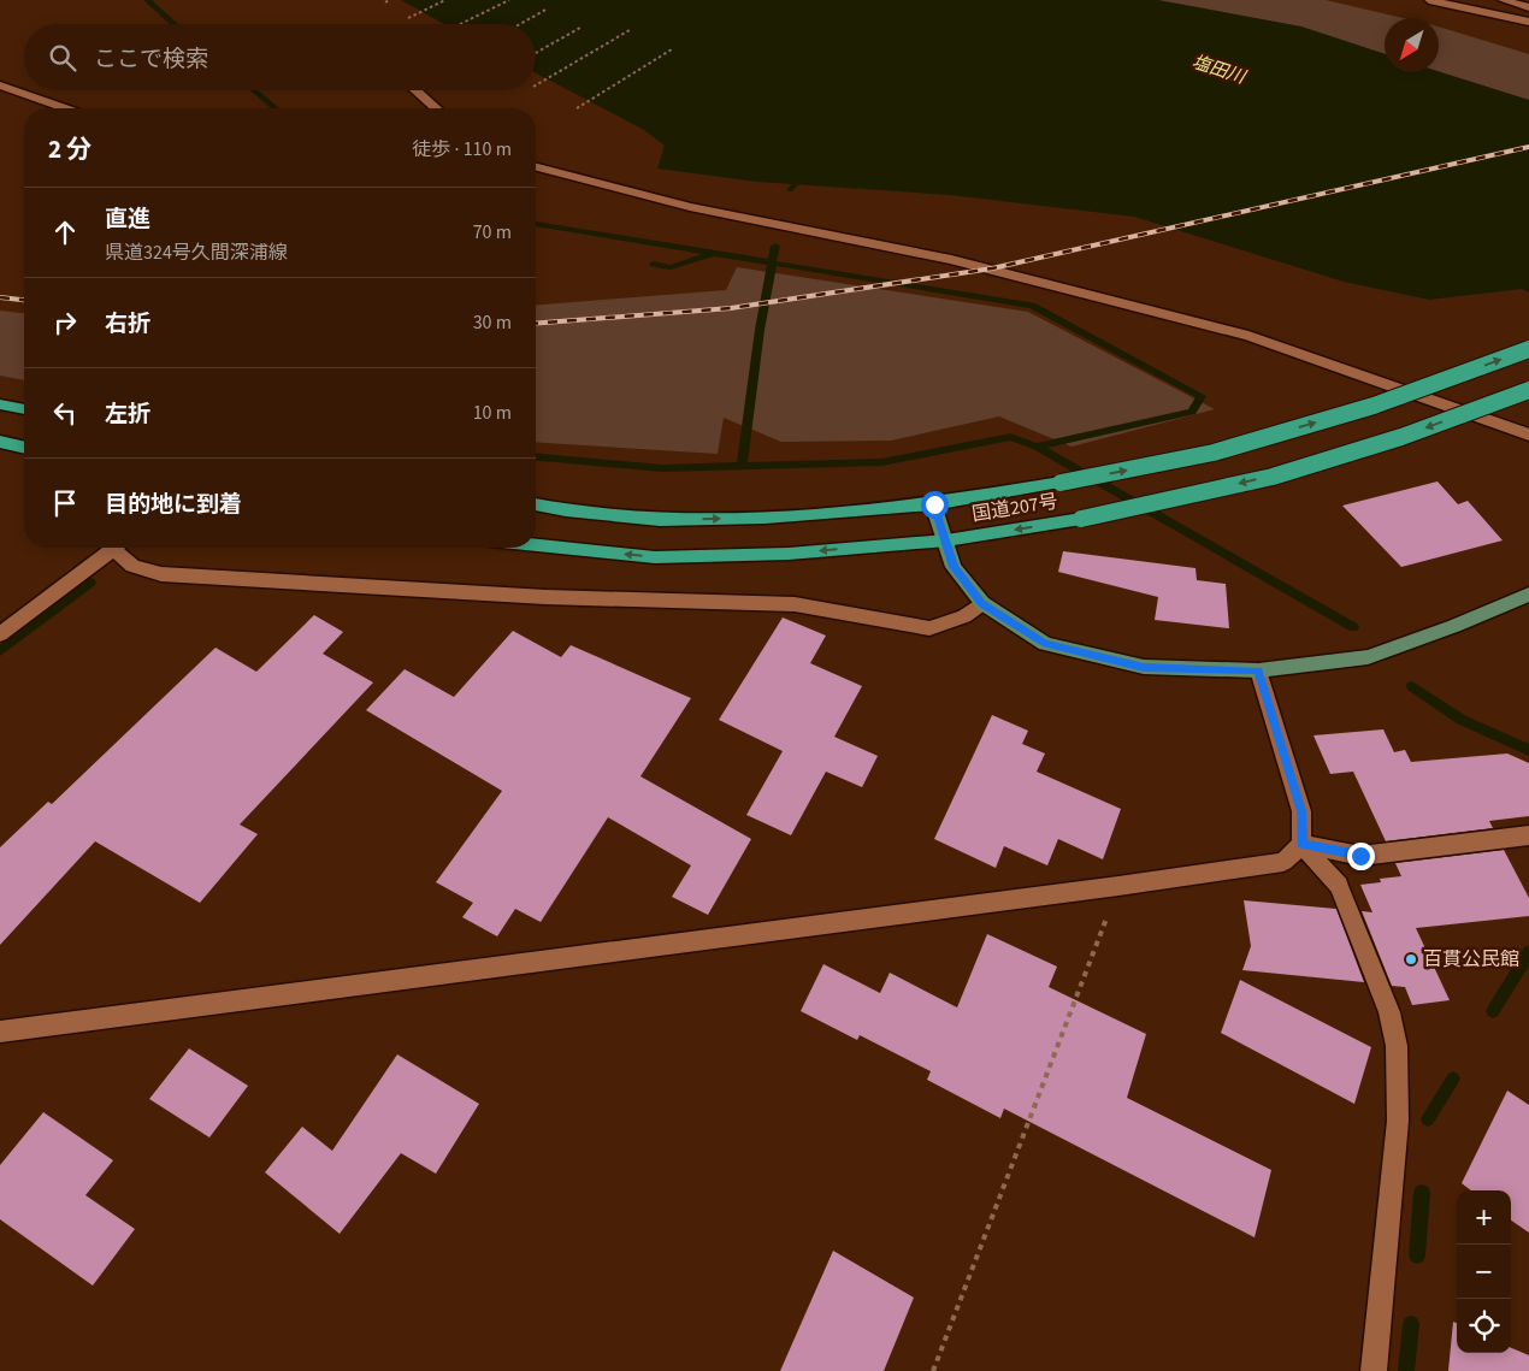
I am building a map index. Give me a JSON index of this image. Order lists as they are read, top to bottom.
{
  "streets": {
    "highway": ["国道207号"]
  },
  "water": ["塩田川"],
  "places": ["百貫公民館"],
  "north": "bottom left",
  "page": {
    "search": "ここで検索",
    "heading": ["2 分", "徒歩 · 110 m"],
    "list": [
      ["直進", "県道324号久間深浦線", "70 m"],
      ["右折", "30 m"],
      ["左折", "10 m"],
      "目的地に到着"
    ],
    "map_buttons": ["+", "−"]
  }
}
